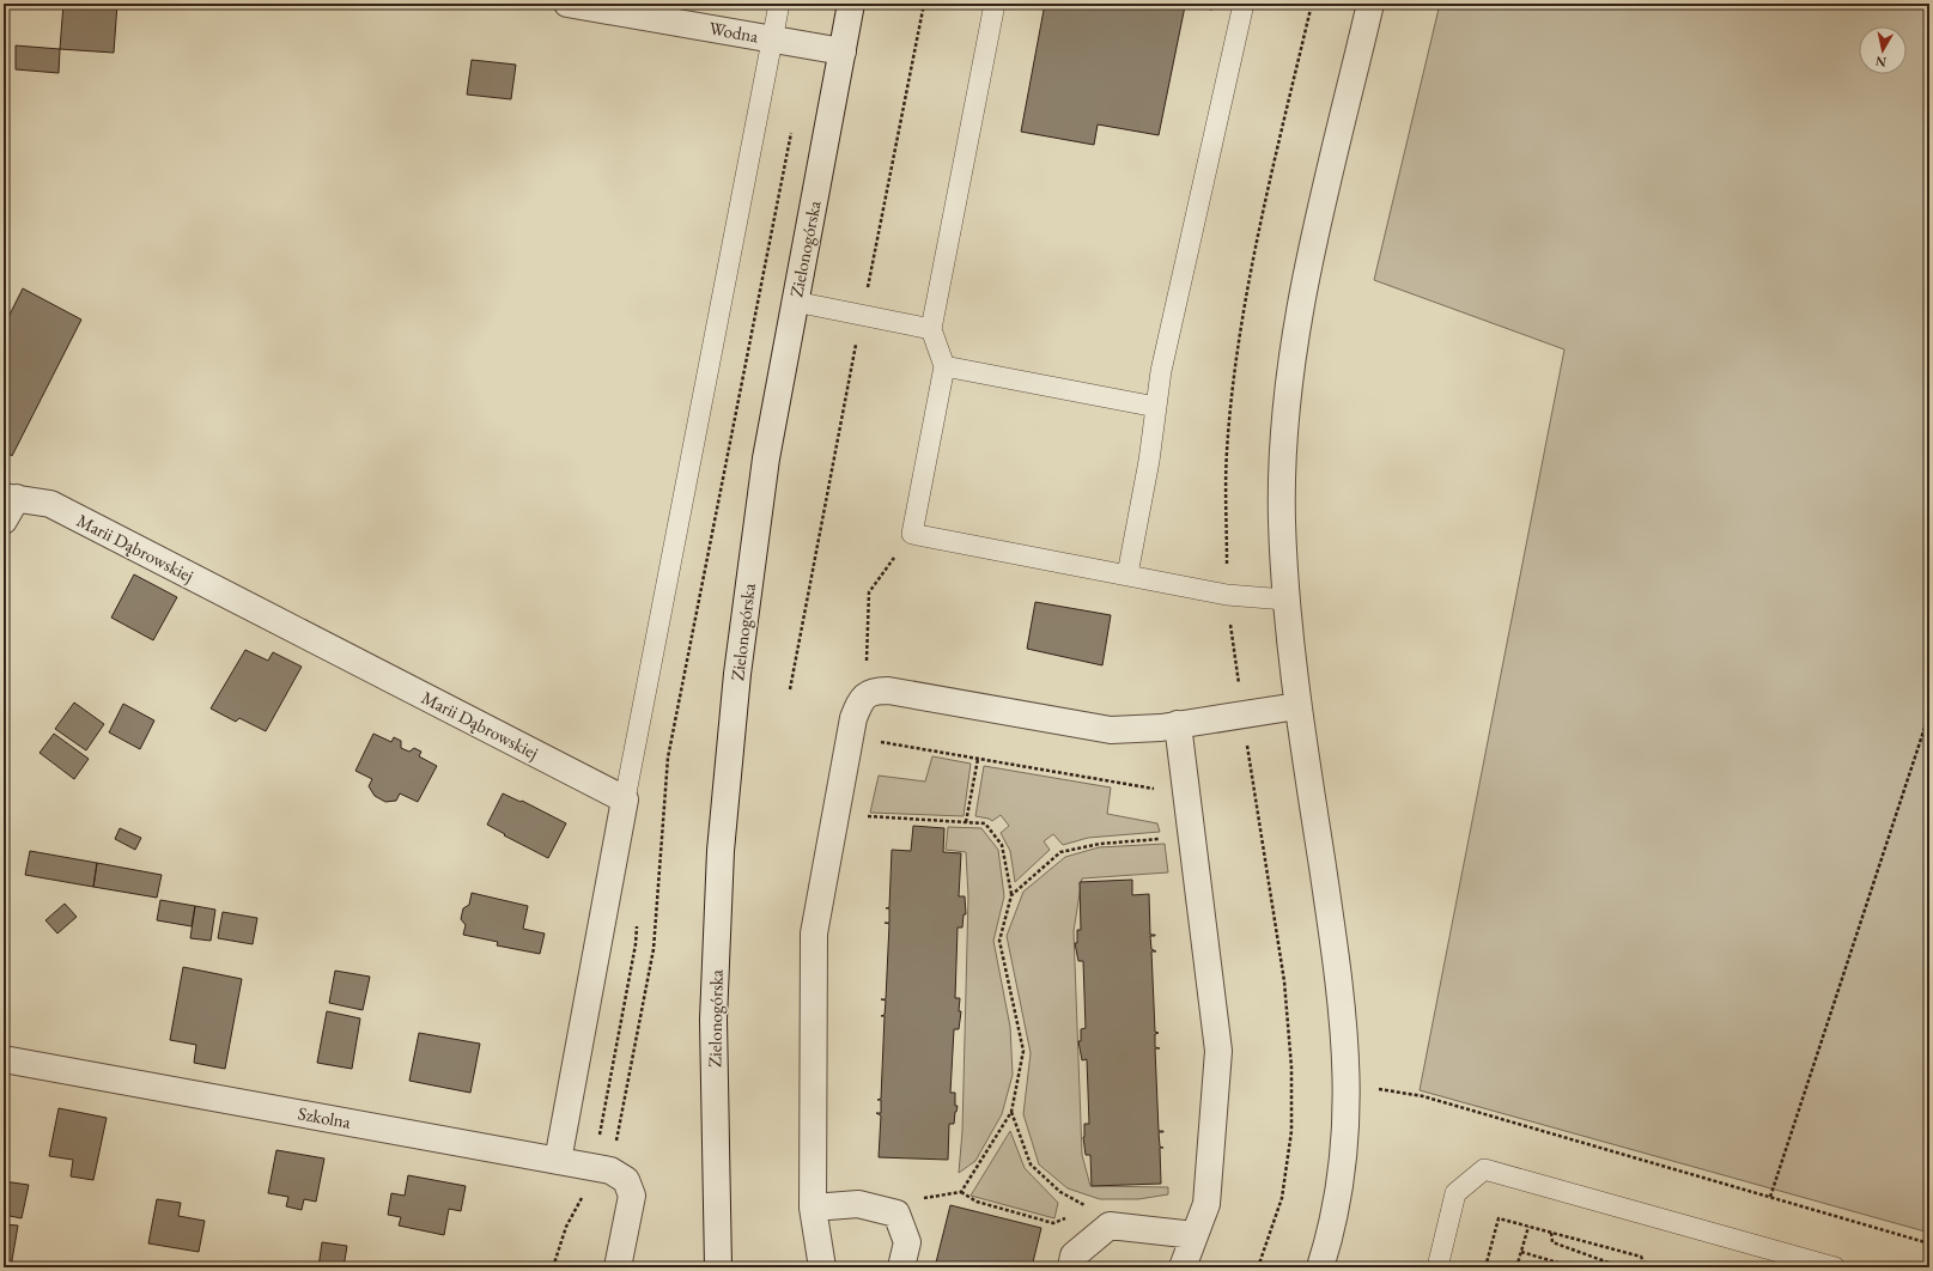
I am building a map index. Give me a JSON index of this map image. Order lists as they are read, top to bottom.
{
  "streets": {
    "street": [
      "Wodna",
      "Zielonogórska",
      "Marii Dąbrowskiej",
      "Szkolna"
    ]
  },
  "crossings": [
    ["Wodna", "Zielonogórska"]
  ],
  "north": "bottom"
}
